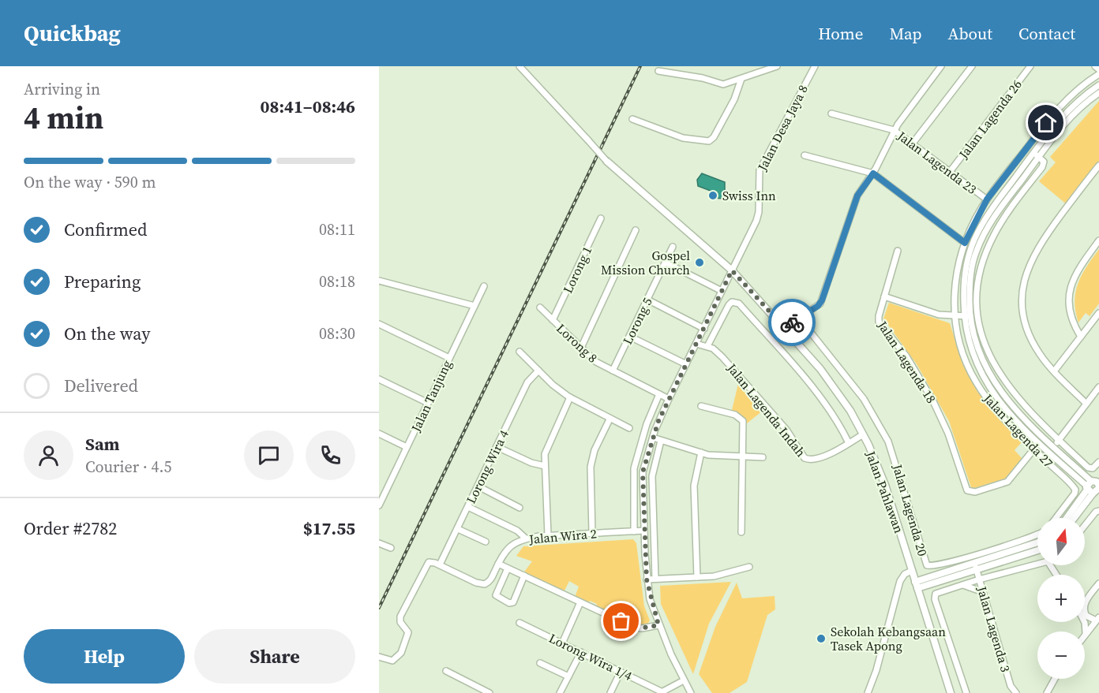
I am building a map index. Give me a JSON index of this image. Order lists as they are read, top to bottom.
{
  "streets": {
    "street": [
      "Jalan Lagenda 26",
      "Jalan Desa Jaya 8",
      "Jalan Lagenda 23",
      "Lorong 1",
      "Lorong 5",
      "Lorong 8",
      "Jalan Lagenda 18",
      "Jalan Tanjung",
      "Jalan Lagenda Indah",
      "Jalan Lagenda 27",
      "Lorong Wira 4",
      "Jalan Pahlawan",
      "Jalan Lagenda 20",
      "Jalan Wira 2",
      "Jalan Lagenda 3",
      "Lorong Wira 1/4"
    ]
  },
  "crossings": [
    ["Jalan Lagenda 26", "Jalan Lagenda 23"],
    ["Jalan Desa Jaya 8", "Lorong 8"],
    ["Jalan Desa Jaya 8", "Jalan Lagenda Indah"],
    ["Jalan Desa Jaya 8", "Jalan Pahlawan"],
    ["Jalan Desa Jaya 8", "Jalan Wira 2"],
    ["Jalan Lagenda 23", "Jalan Lagenda 27"],
    ["Lorong 1", "Lorong 8"],
    ["Lorong 5", "Lorong 8"],
    ["Jalan Lagenda 18", "Jalan Lagenda 27"],
    ["Jalan Lagenda Indah", "Jalan Pahlawan"],
    ["Lorong Wira 4", "Jalan Wira 2"],
    ["Jalan Lagenda 20", "Jalan Lagenda 3"]
  ],
  "places": ["Swiss Inn", "Gospel Mission Church", "Sekolah Kebangsaan Tasek Apong"],
  "north": "top",
  "page": {
    "header": "Quickbag",
    "nav": [
      "Home",
      "Map",
      "About",
      "Contact"
    ],
    "heading": ["4 min", "Arriving in", "08:41–08:46"],
    "panel": [
      "Sam",
      "Courier · 4.5",
      "Order #2782",
      "$17.55"
    ],
    "bar": "On the way · 590 m",
    "list": [
      ["Confirmed", "08:11"],
      ["Preparing", "08:18"],
      ["On the way", "08:30"],
      "Delivered"
    ],
    "map_buttons": ["+", "−"],
    "buttons": ["Help", "Share"]
  }
}
